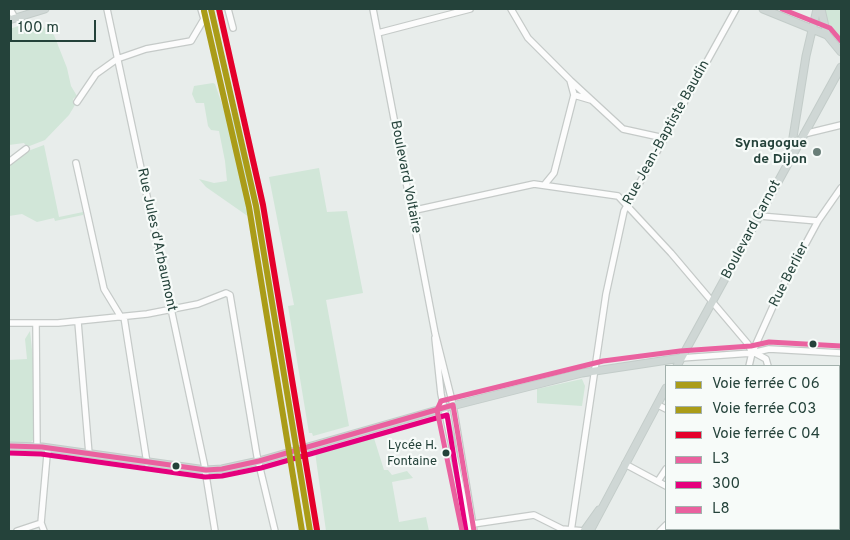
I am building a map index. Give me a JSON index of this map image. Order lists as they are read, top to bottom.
{
  "streets": {
    "main road": ["Boulevard Carnot"],
    "street": [
      "Rue Jean-Baptiste Baudin",
      "Boulevard Voltaire",
      "Rue Jules d'Arbaumont",
      "Rue Berlier"
    ]
  },
  "places": ["Synagogue de Dijon", "Lycée H. Fontaine"],
  "lines": [
    "transit line L8",
    "rail line C03",
    "transit line L3",
    "transit line 300"
  ],
  "legend": [
    "Voie ferrée C 06",
    "Voie ferrée C03",
    "Voie ferrée C 04",
    "L3",
    "300",
    "L8"
  ],
  "scale_bar": "100 m"
}
